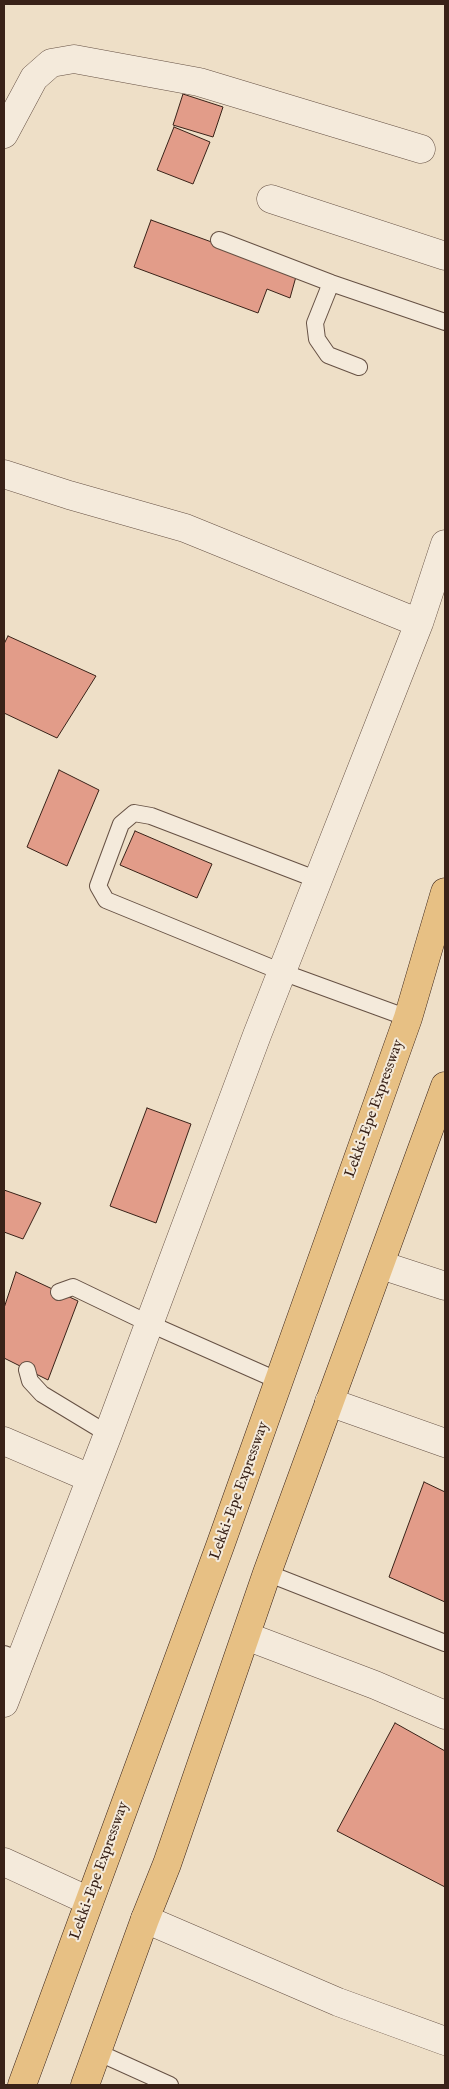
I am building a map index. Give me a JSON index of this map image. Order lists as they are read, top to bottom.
{
  "streets": {
    "highway": ["Lekki-Epe Expressway"]
  }
}
